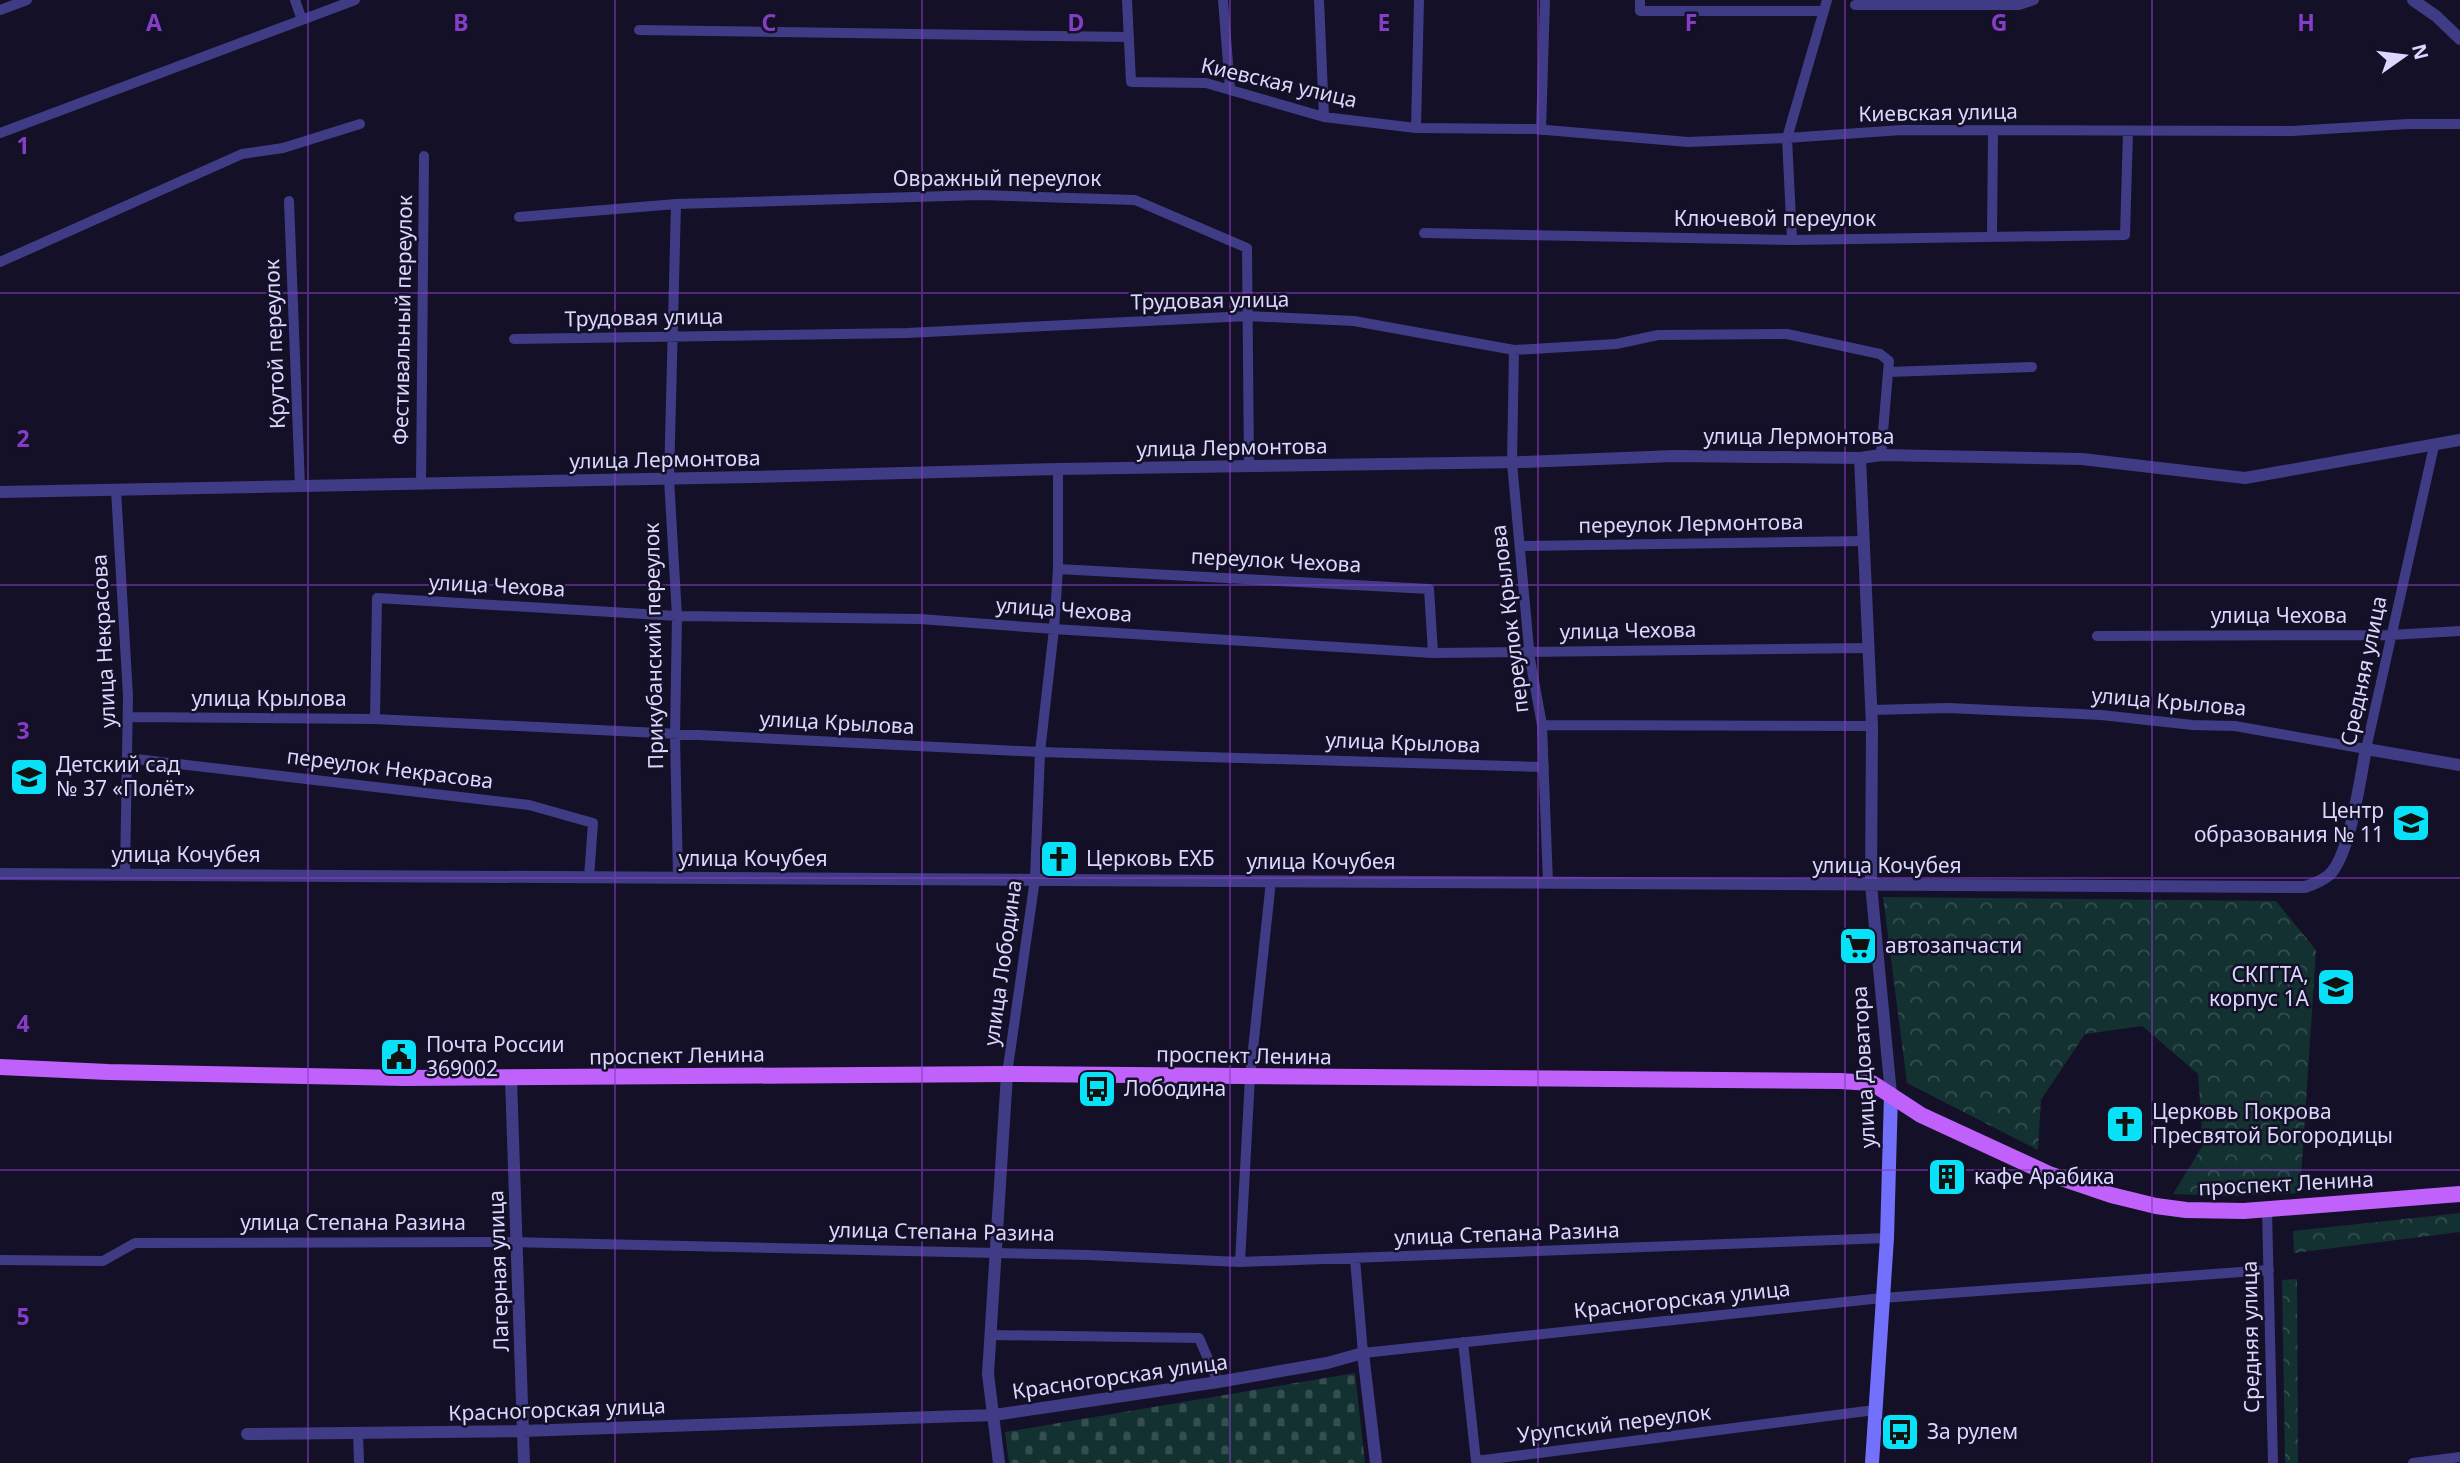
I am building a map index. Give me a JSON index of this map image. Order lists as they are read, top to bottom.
{
  "streets": {
    "main road": ["проспект Ленина", "улица Доватора"],
    "street": [
      "Киевская улица",
      "Овражный переулок",
      "Ключевой переулок",
      "Трудовая улица",
      "Фестивальный переулок",
      "Крутой переулок",
      "улица Лермонтова",
      "переулок Лермонтова",
      "переулок Чехова",
      "улица Чехова",
      "переулок Крылова",
      "улица Некрасова",
      "Прикубанский переулок",
      "Средняя улица",
      "улица Крылова",
      "переулок Некрасова",
      "улица Кочубея",
      "улица Лободина",
      "улица Степана Разина",
      "Лагерная улица",
      "Красногорская улица",
      "Урупский переулок"
    ]
  },
  "crossings": [
    ["Киевская улица", "Ключевой переулок"],
    ["Овражный переулок", "Трудовая улица"],
    ["Овражный переулок", "улица Лермонтова"],
    ["Овражный переулок", "Прикубанский переулок"],
    ["Трудовая улица", "переулок Крылова"],
    ["Трудовая улица", "Прикубанский переулок"],
    ["Фестивальный переулок", "улица Лермонтова"],
    ["Крутой переулок", "улица Лермонтова"],
    ["улица Лермонтова", "переулок Крылова"],
    ["улица Лермонтова", "улица Некрасова"],
    ["улица Лермонтова", "Прикубанский переулок"],
    ["улица Лермонтова", "Средняя улица"],
    ["улица Лермонтова", "улица Лободина"],
    ["улица Лермонтова", "улица Доватора"],
    ["переулок Лермонтова", "переулок Крылова"],
    ["переулок Лермонтова", "улица Доватора"],
    ["переулок Чехова", "улица Чехова"],
    ["переулок Чехова", "улица Лободина"],
    ["улица Чехова", "переулок Крылова"],
    ["улица Чехова", "Прикубанский переулок"],
    ["улица Чехова", "Средняя улица"],
    ["улица Чехова", "улица Крылова"],
    ["улица Чехова", "улица Лободина"],
    ["улица Чехова", "улица Доватора"],
    ["переулок Крылова", "улица Крылова"],
    ["переулок Крылова", "улица Кочубея"],
    ["улица Некрасова", "улица Крылова"],
    ["улица Некрасова", "переулок Некрасова"],
    ["улица Некрасова", "улица Кочубея"],
    ["Прикубанский переулок", "улица Крылова"],
    ["Прикубанский переулок", "улица Кочубея"],
    ["Средняя улица", "улица Крылова"],
    ["Средняя улица", "улица Кочубея"],
    ["Средняя улица", "проспект Ленина"],
    ["улица Крылова", "улица Лободина"],
    ["улица Крылова", "улица Доватора"],
    ["переулок Некрасова", "улица Кочубея"],
    ["улица Кочубея", "улица Лободина"],
    ["улица Кочубея", "улица Доватора"],
    ["улица Лободина", "проспект Ленина"],
    ["улица Лободина", "улица Степана Разина"],
    ["улица Лободина", "Красногорская улица"],
    ["проспект Ленина", "улица Доватора"],
    ["проспект Ленина", "Лагерная улица"],
    ["улица Доватора", "улица Степана Разина"],
    ["улица Доватора", "Красногорская улица"],
    ["улица Доватора", "Урупский переулок"],
    ["улица Степана Разина", "Лагерная улица"],
    ["Лагерная улица", "Красногорская улица"],
    ["Красногорская улица", "Урупский переулок"]
  ],
  "places": {
    "school or university": ["Детский сад № 37 «Полёт»", "Центр образования № 11", "СКГГТА, корпус 1А"],
    "church": ["Церковь ЕХБ", "Церковь Покрова Пресвятой Богородицы"],
    "supermarket": ["автозапчасти"],
    "public building": ["Почта России 369002"],
    "bus stop": ["Лободина", "За рулем"],
    "building": ["кафе Арабика"]
  },
  "north": "right",
  "grid": {
    "columns": [
      "A",
      "B",
      "C",
      "D",
      "E",
      "F",
      "G",
      "H"
    ],
    "rows": [
      "1",
      "2",
      "3",
      "4",
      "5"
    ]
  }
}
